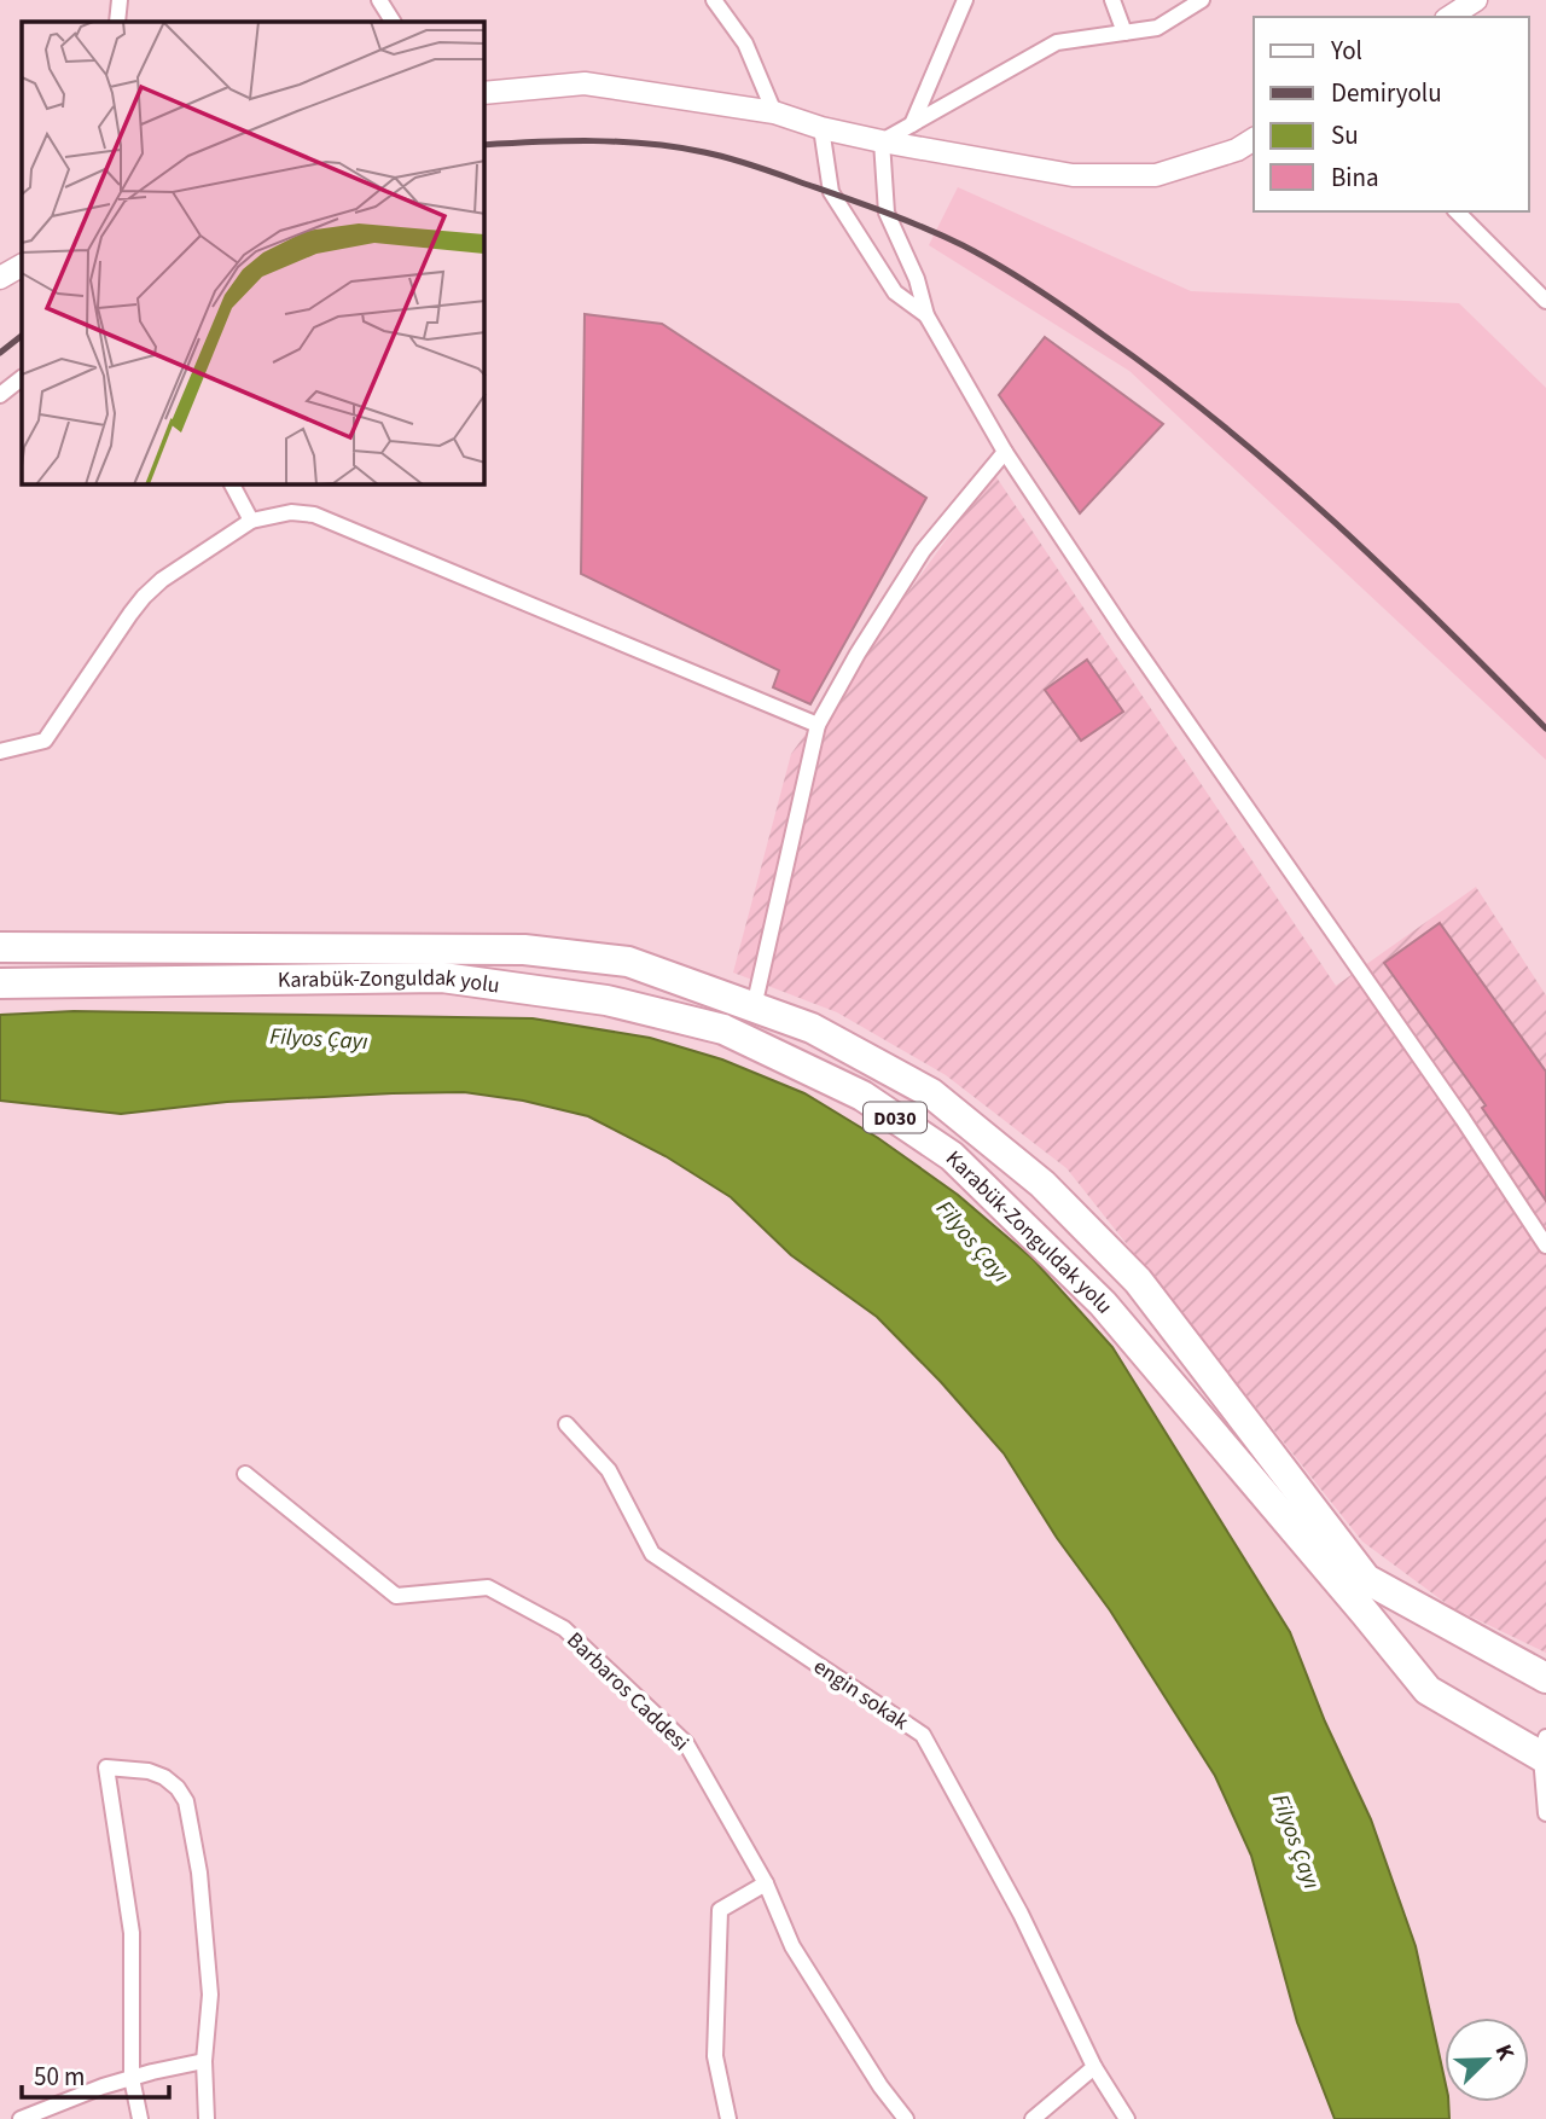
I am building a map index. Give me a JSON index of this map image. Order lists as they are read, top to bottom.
{
  "streets": {
    "highway": ["Karabük-Zonguldak yolu", "D030"],
    "street": ["Barbaros Caddesi", "engin sokak"]
  },
  "water": ["Filyos Çayı"],
  "legend": [
    "Yol",
    "Demiryolu",
    "Su",
    "Bina"
  ],
  "scale_bar": "50 m",
  "north": "top right"
}
